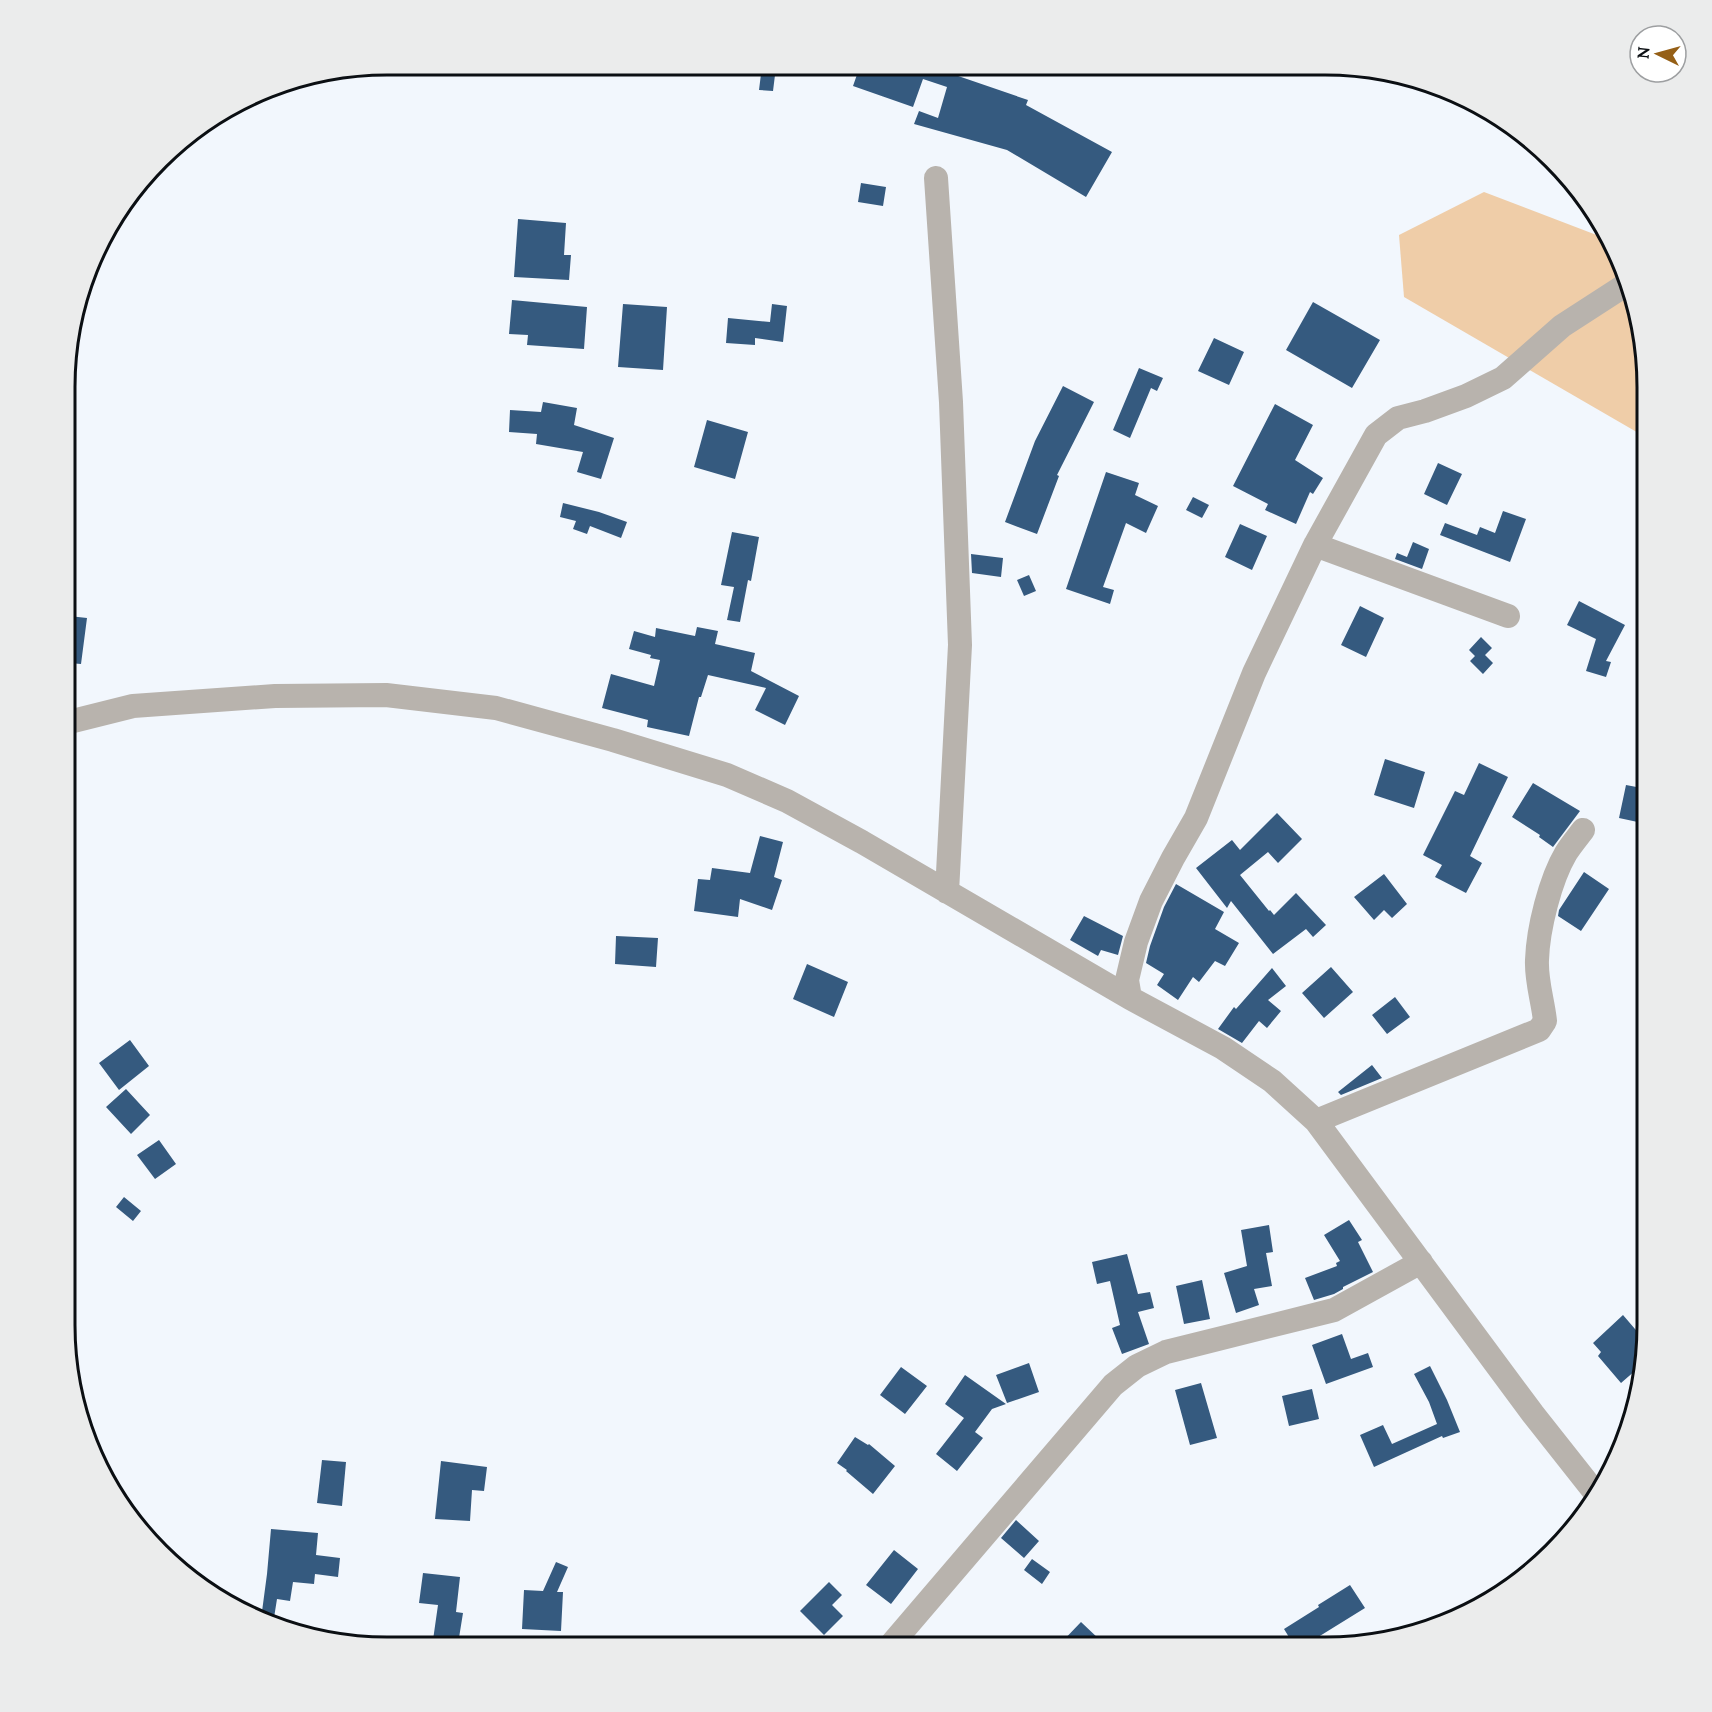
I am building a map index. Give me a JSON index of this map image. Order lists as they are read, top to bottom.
{
  "north": "left"
}
